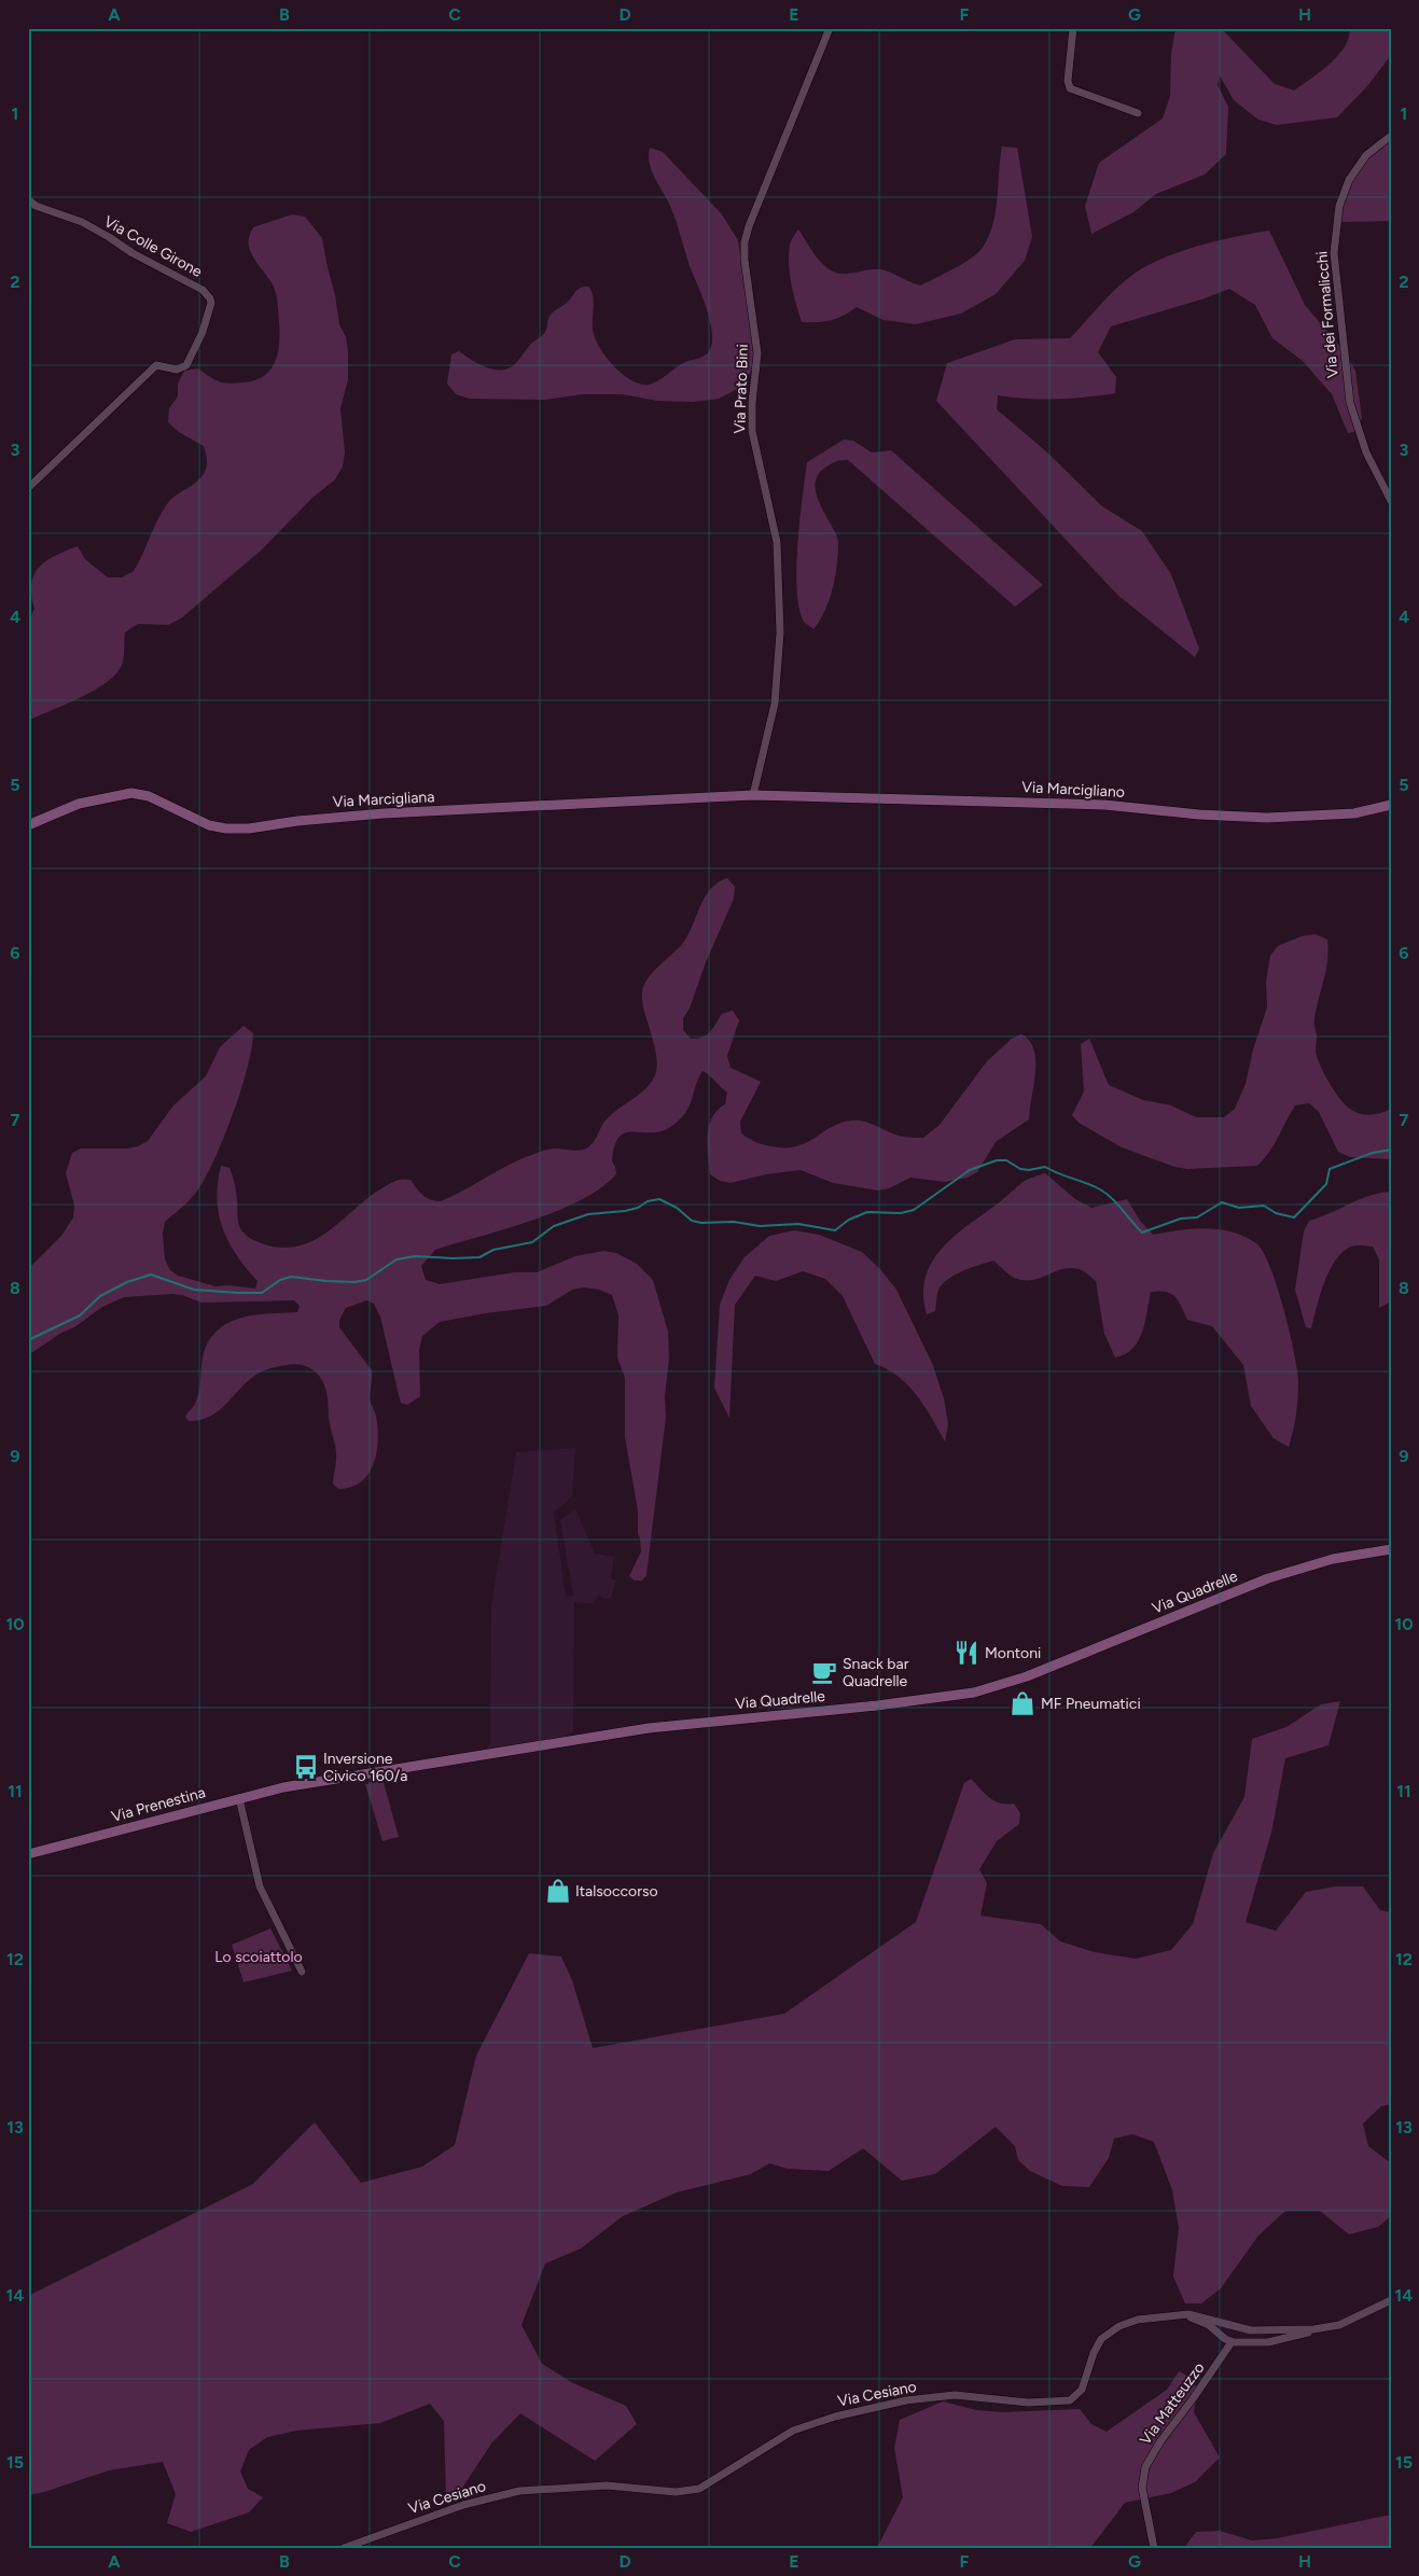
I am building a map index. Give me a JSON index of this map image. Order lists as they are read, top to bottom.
{
  "streets": {
    "street": [
      "Via Colle Girone",
      "Via dei Formalicchi",
      "Via Prato Bini",
      "Via Marcigliano",
      "Via Marcigliana",
      "Via Quadrelle",
      "Via Prenestina",
      "Via Cesiano",
      "Via Matteuzzo"
    ]
  },
  "crossings": [
    ["Via Prato Bini", "Via Marcigliano"],
    ["Via Prato Bini", "Via Marcigliana"],
    ["Via Marcigliano", "Via Marcigliana"],
    ["Via Quadrelle", "Via Prenestina"]
  ],
  "parks": ["Lo scoiattolo"],
  "places": {
    "restaurant": ["Montoni"],
    "cafe": ["Snack bar Quadrelle"],
    "shop": ["MF Pneumatici", "Italsoccorso"],
    "bus stop": ["Inversione Civico 160/a"]
  },
  "grid": {
    "columns": [
      "A",
      "B",
      "C",
      "D",
      "E",
      "F",
      "G",
      "H"
    ],
    "rows": [
      "1",
      "2",
      "3",
      "4",
      "5",
      "6",
      "7",
      "8",
      "9",
      "10",
      "11",
      "12",
      "13",
      "14",
      "15"
    ]
  }
}
